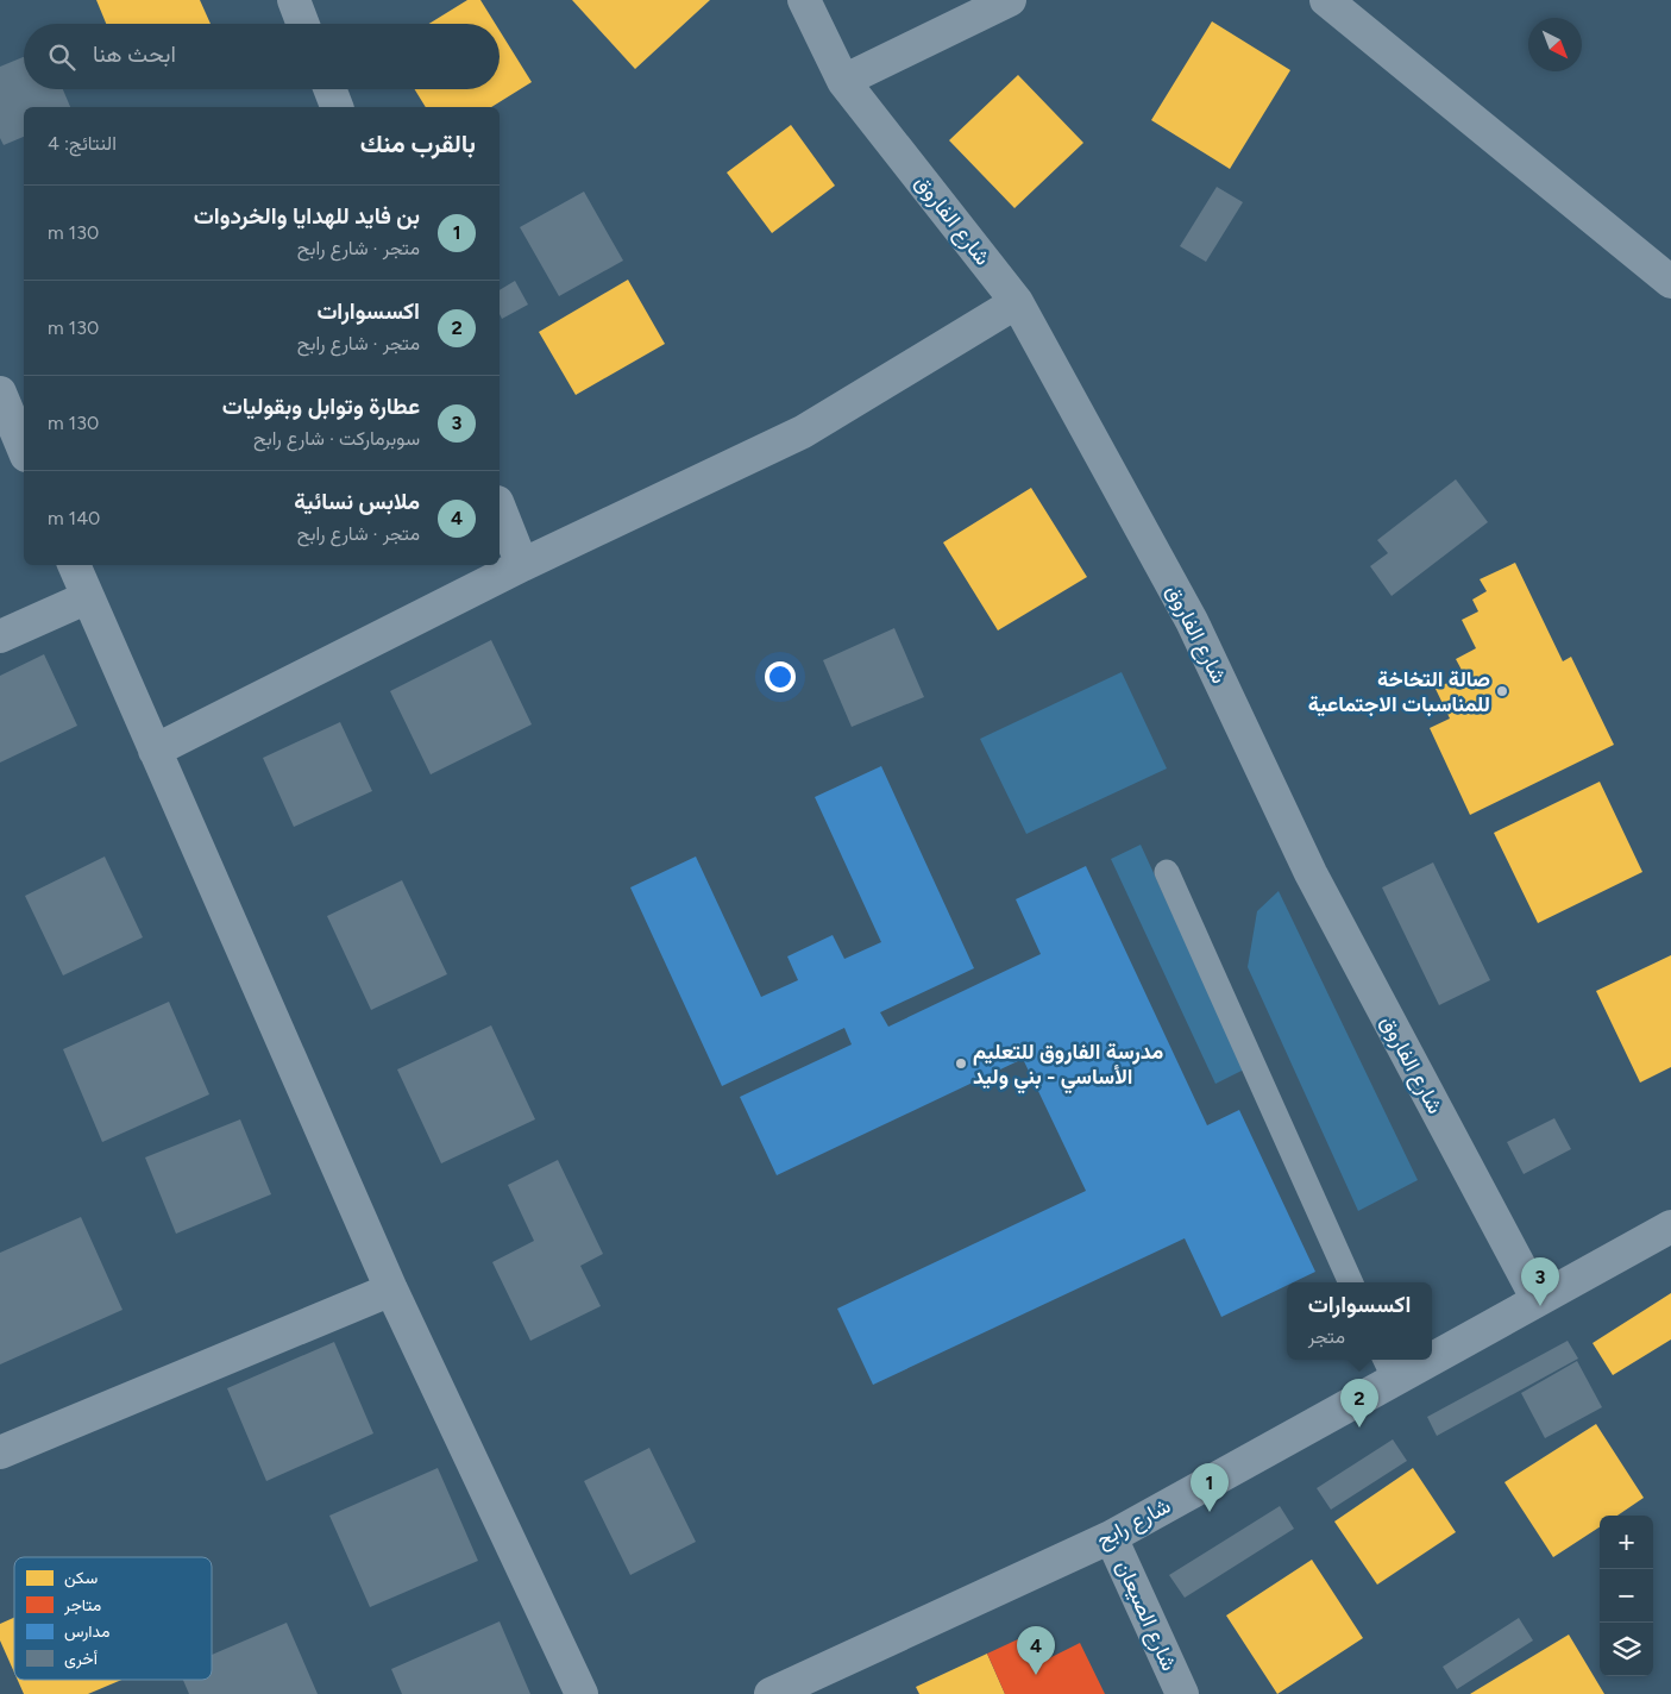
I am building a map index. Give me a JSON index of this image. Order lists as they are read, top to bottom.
{
  "streets": {
    "street": ["شارع الفاروق", "شارع رابح", "شارع الصيعان"]
  },
  "crossings": [
    ["شارع الفاروق", "شارع رابح"],
    ["شارع رابح", "شارع الصيعان"]
  ],
  "places": ["صالة التخاخة للمناسبات الاجتماعية", "مدرسة الفاروق للتعليم الأساسي - بني وليد"],
  "legend": [
    "سكن",
    "متاجر",
    "مدارس",
    "أخرى"
  ],
  "north": "bottom right",
  "page": {
    "search": "ابحث هنا",
    "heading": ["بالقرب منك", "النتائج: 4"],
    "list": [
      {
        "mark": "1",
        "name": "بن فايد للهدايا والخردوات",
        "note": "متجر · شارع رابح",
        "value": "130 m"
      },
      {
        "mark": "2",
        "name": "اكسسوارات",
        "note": "متجر · شارع رابح",
        "value": "130 m"
      },
      {
        "mark": "3",
        "name": "عطارة وتوابل وبقوليات",
        "note": "سوبرماركت · شارع رابح",
        "value": "130 m"
      },
      {
        "mark": "4",
        "name": "ملابس نسائية",
        "note": "متجر · شارع رابح",
        "value": "140 m"
      }
    ],
    "pins": [
      "3",
      "2",
      "1",
      "4"
    ],
    "popup": ["اكسسوارات", "متجر"],
    "map_buttons": ["+", "−"]
  }
}
